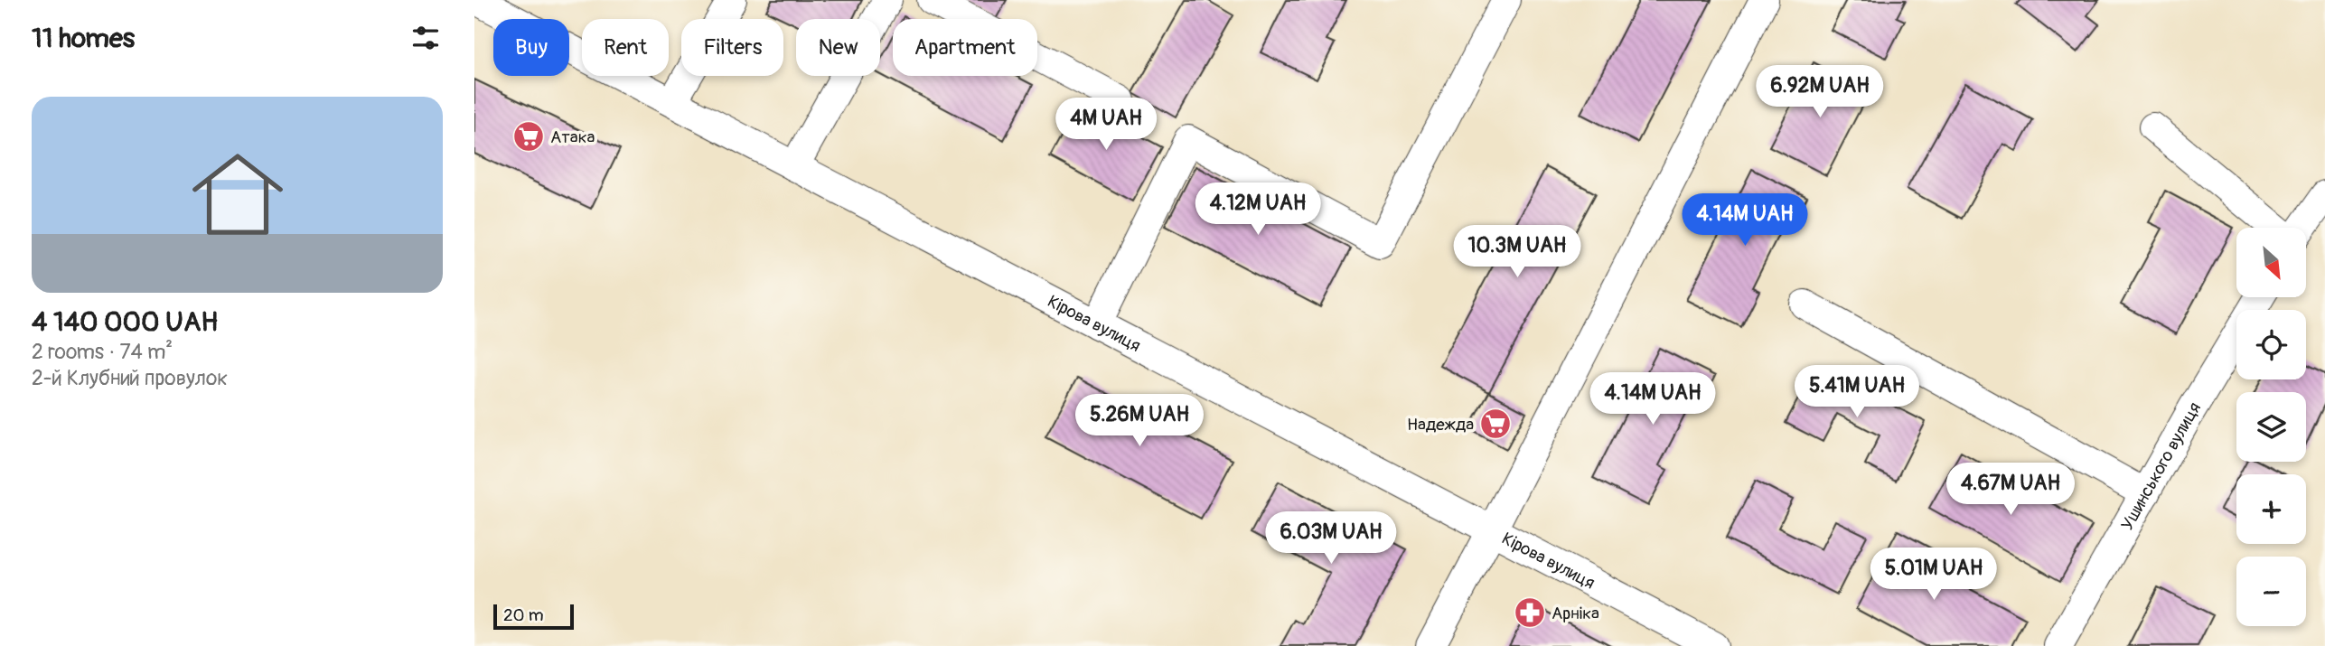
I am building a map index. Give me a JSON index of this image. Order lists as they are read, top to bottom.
{
  "streets": {
    "street": ["Кірова вулиця", "Ушинського вулиця"]
  },
  "places": {
    "supermarket": ["Атака", "Надежда"],
    "pharmacy": ["Арніка"]
  },
  "scale_bar": "20 m",
  "north": "bottom right",
  "page": {
    "heading": "11 homes",
    "chip": [
      "Buy",
      "Rent",
      "Filters",
      "New",
      "Apartment"
    ],
    "price": [
      "6.92M UAH",
      "4M UAH",
      "4.12M UAH",
      "4.14M UAH",
      "10.3M UAH",
      "5.41M UAH",
      "4.14M UAH",
      "5.26M UAH",
      "4.67M UAH",
      "6.03M UAH",
      "5.01M UAH"
    ],
    "list": [
      {
        "name": "4 140 000 UAH",
        "note": "2 rooms · 74 m² · 2-й Клубний провулок"
      }
    ],
    "map_buttons": ["+", "−"],
    "scale": "20 m"
  }
}
